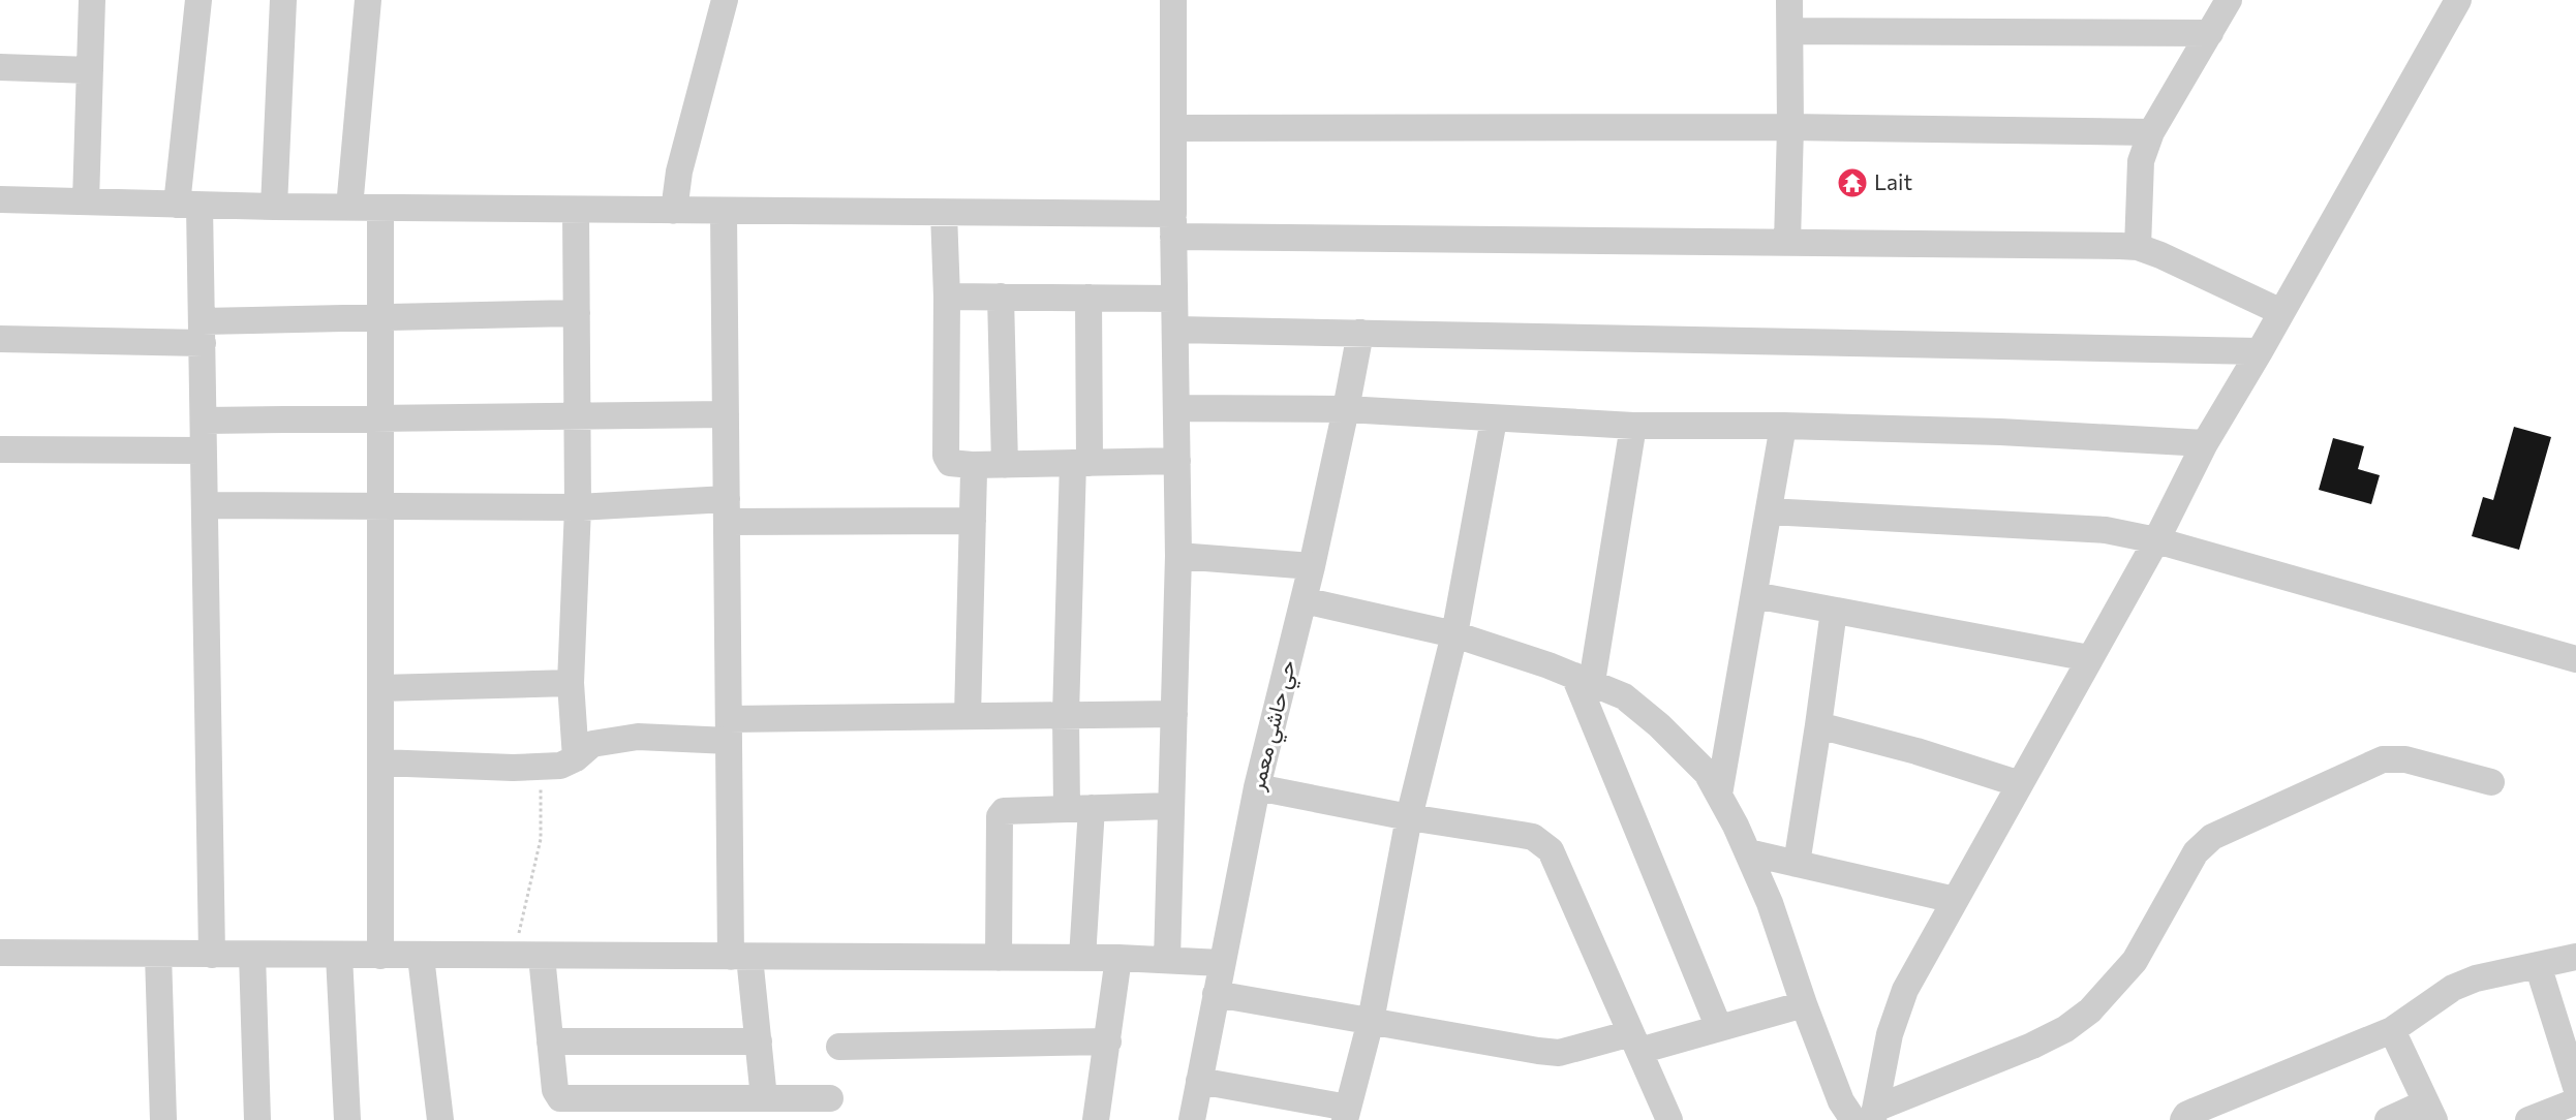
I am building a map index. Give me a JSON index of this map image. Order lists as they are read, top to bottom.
{
  "streets": {
    "street": ["حي حاشي معمر"]
  },
  "places": {
    "temple": ["Lait"]
  }
}
